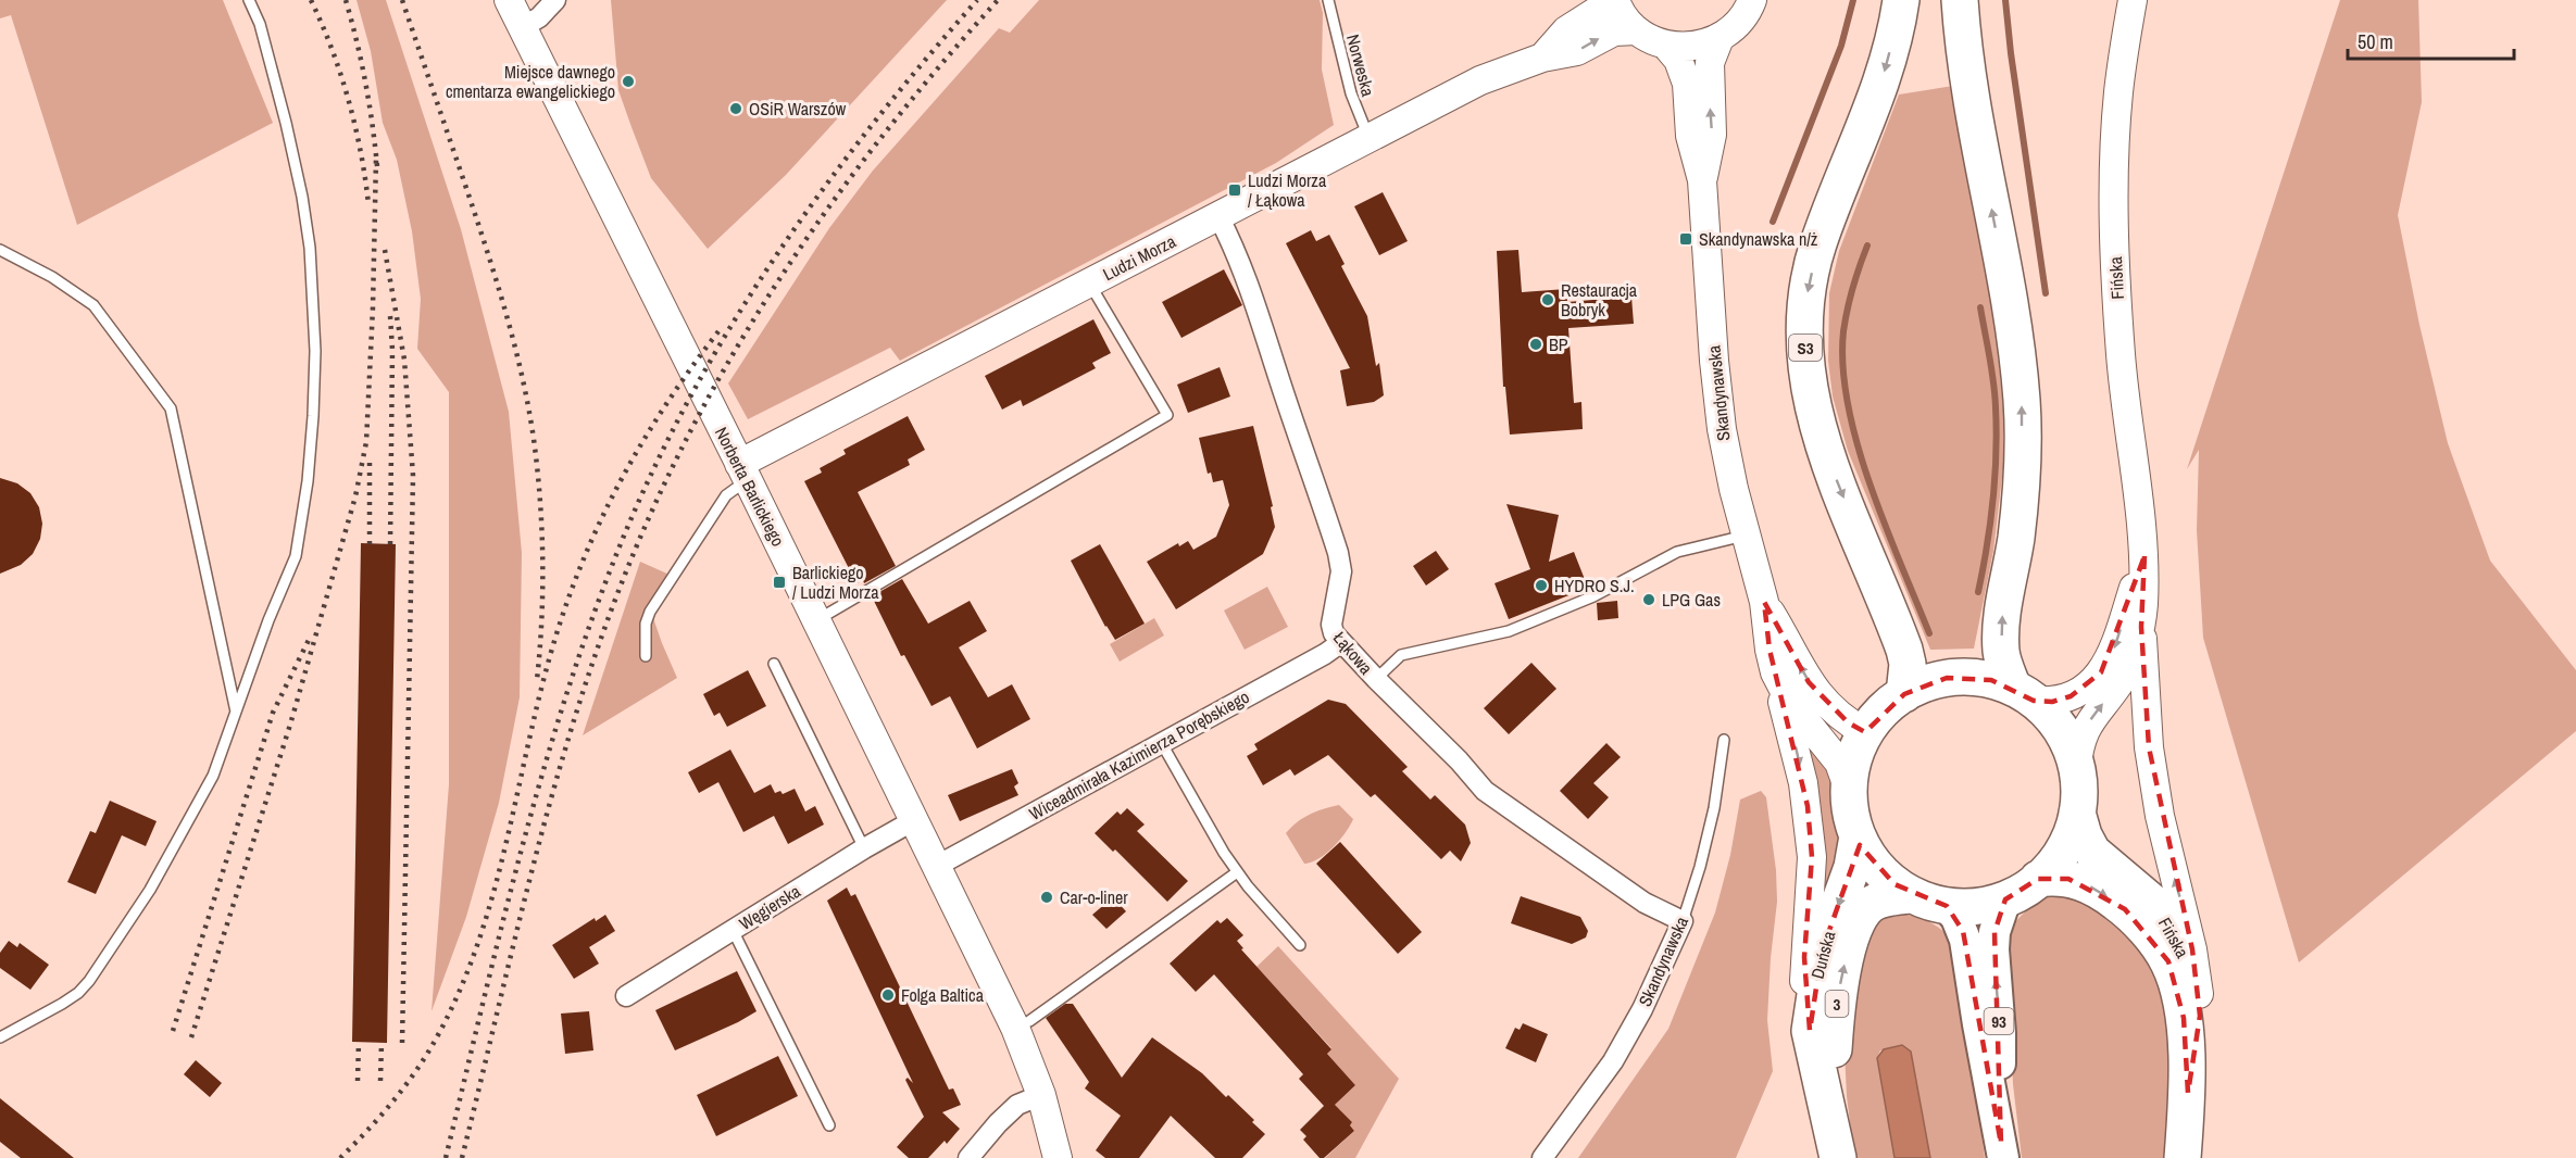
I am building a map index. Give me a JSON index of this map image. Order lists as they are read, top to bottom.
{
  "streets": {
    "highway": [
      "Fińska",
      "S3",
      "Duńska",
      "3"
    ],
    "main road": ["93"],
    "street": [
      "Ludzi Morza",
      "Skandynawska",
      "Norberta Barlickiego",
      "Łąkowa",
      "Wiceadmirała Kazimierza Porębskiego",
      "Węgierska"
    ],
    "lane": ["Norweska"]
  },
  "crossings": [
    ["Norweska", "Ludzi Morza"],
    ["Ludzi Morza", "Norberta Barlickiego"],
    ["Ludzi Morza", "Łąkowa"],
    ["Fińska", "S3"],
    ["Fińska", "Skandynawska"],
    ["Fińska", "Duńska"],
    ["Fińska", "3"],
    ["Fińska", "93"],
    ["S3", "Skandynawska"],
    ["S3", "Duńska"],
    ["S3", "3"],
    ["S3", "93"],
    ["Skandynawska", "Łąkowa"],
    ["Skandynawska", "Duńska"],
    ["Skandynawska", "3"],
    ["Skandynawska", "93"],
    ["Norberta Barlickiego", "Wiceadmirała Kazimierza Porębskiego"],
    ["Norberta Barlickiego", "Węgierska"],
    ["Łąkowa", "Wiceadmirała Kazimierza Porębskiego"],
    ["Duńska", "3"],
    ["Duńska", "93"],
    ["3", "93"]
  ],
  "places": {
    "other": [
      "Miejsce dawnego cmentarza ewangelickiego",
      "OSiR Warszów",
      "Restauracja Bobryk",
      "BP",
      "HYDRO S.J.",
      "LPG Gas",
      "Car-o-liner",
      "Folga Baltica"
    ],
    "transit": ["Ludzi Morza / Łąkowa", "Skandynawska n/ż", "Barlickiego / Ludzi Morza"]
  },
  "scale_bar": "50 m"
}
